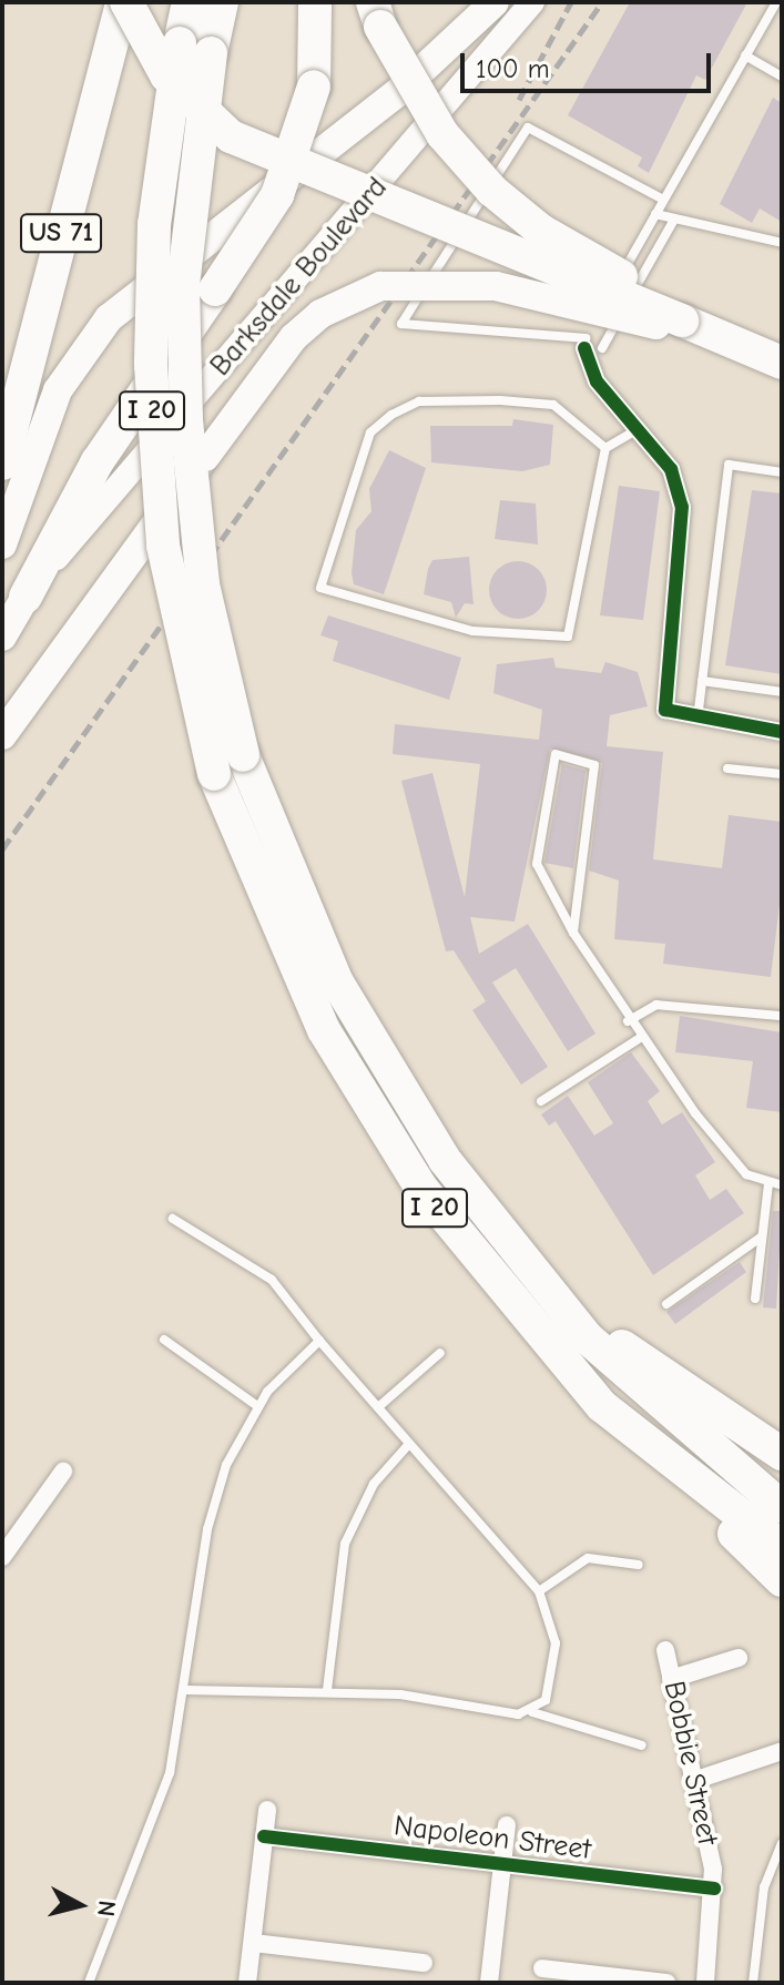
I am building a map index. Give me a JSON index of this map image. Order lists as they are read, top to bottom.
{
  "streets": {
    "highway": ["US 71", "I 20"],
    "main road": ["Barksdale Boulevard"],
    "street": ["Bobbie Street", "Napoleon Street"]
  },
  "crossings": [
    ["Bobbie Street", "Napoleon Street"]
  ],
  "scale_bar": "100 m",
  "north": "right"
}
